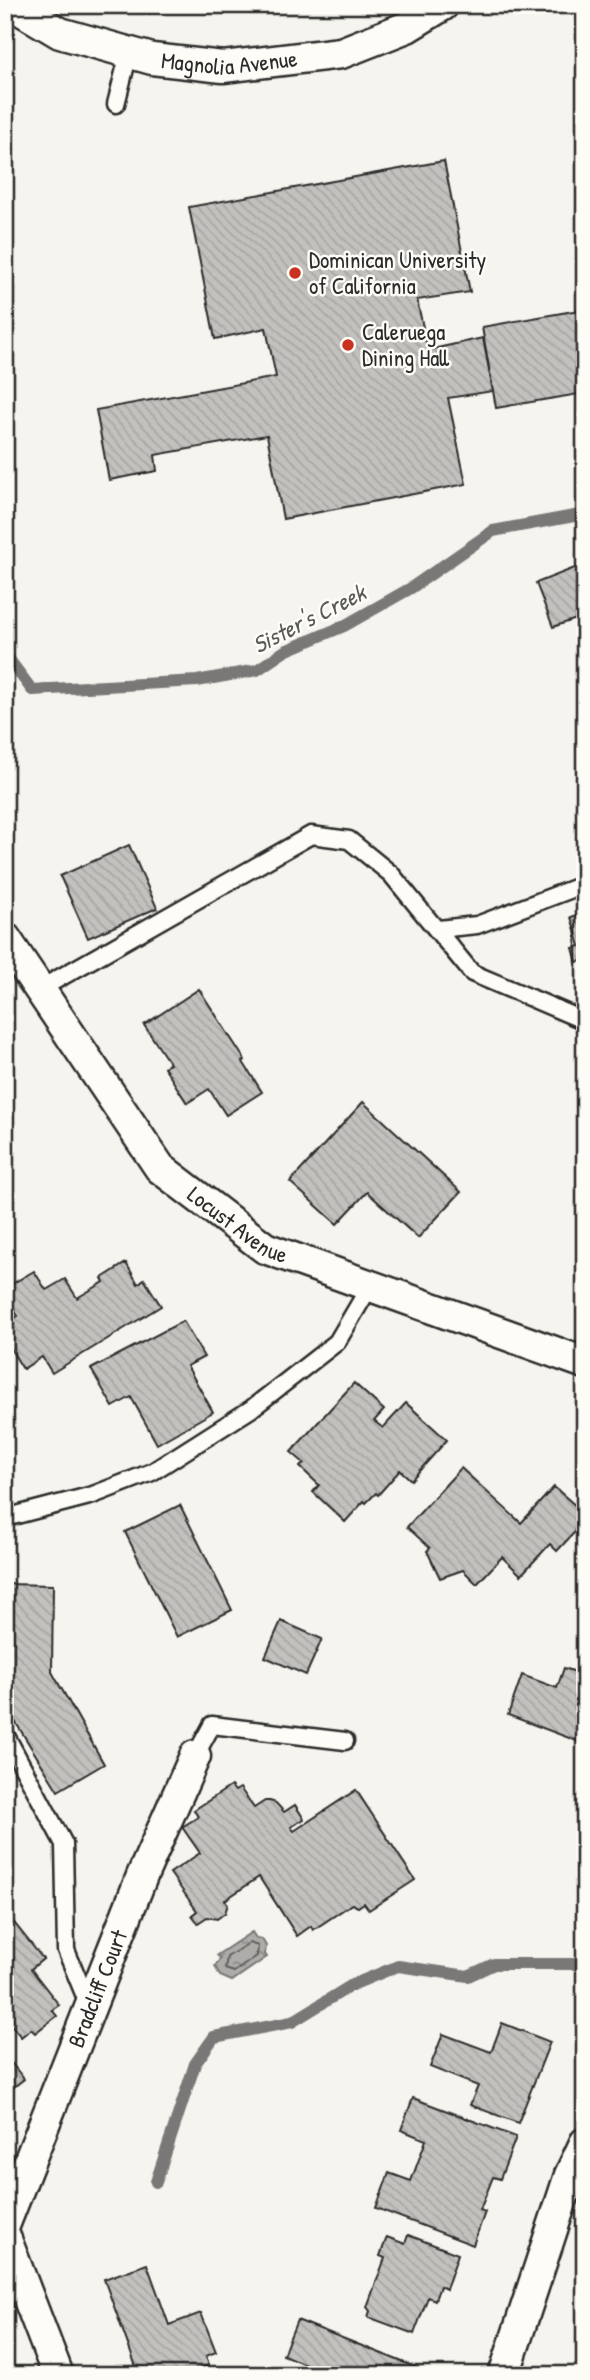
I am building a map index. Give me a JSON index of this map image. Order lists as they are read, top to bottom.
{
  "streets": {
    "street": ["Magnolia Avenue", "Locust Avenue", "Bradcliff Court"]
  },
  "water": ["Sister's Creek"],
  "places": ["Dominican University of California", "Caleruega Dining Hall"]
}
